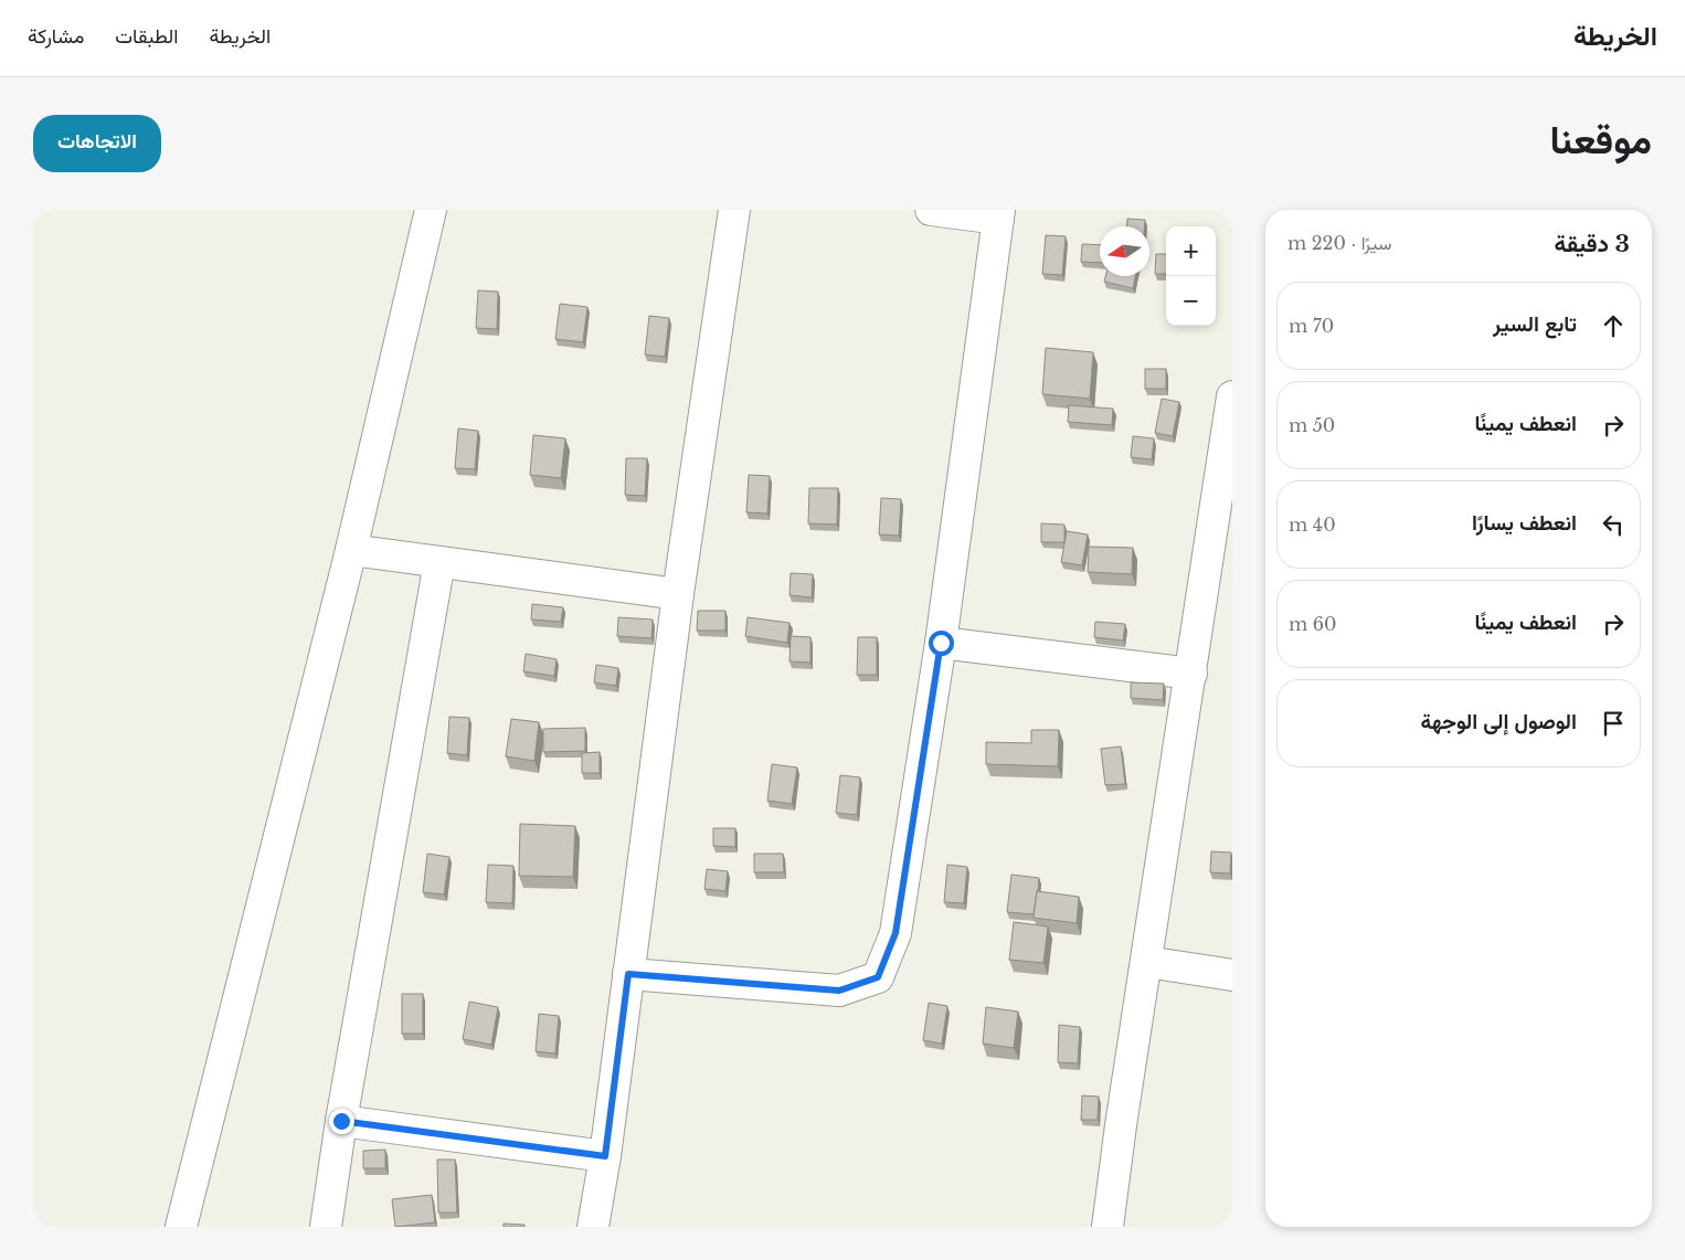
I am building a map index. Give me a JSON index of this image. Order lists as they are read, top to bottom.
{
  "north": "left",
  "page": {
    "header": "الخريطة",
    "nav": ["الخريطة", "الطبقات", "مشاركة"],
    "title": "موقعنا",
    "buttons": "الاتجاهات",
    "heading": ["3 دقيقة", "سيرًا · 220 m"],
    "map_buttons": ["+", "−"],
    "list": [
      ["تابع السير", "70 m"],
      ["انعطف يمينًا", "50 m"],
      ["انعطف يسارًا", "40 m"],
      ["انعطف يمينًا", "60 m"],
      "الوصول إلى الوجهة"
    ]
  }
}
